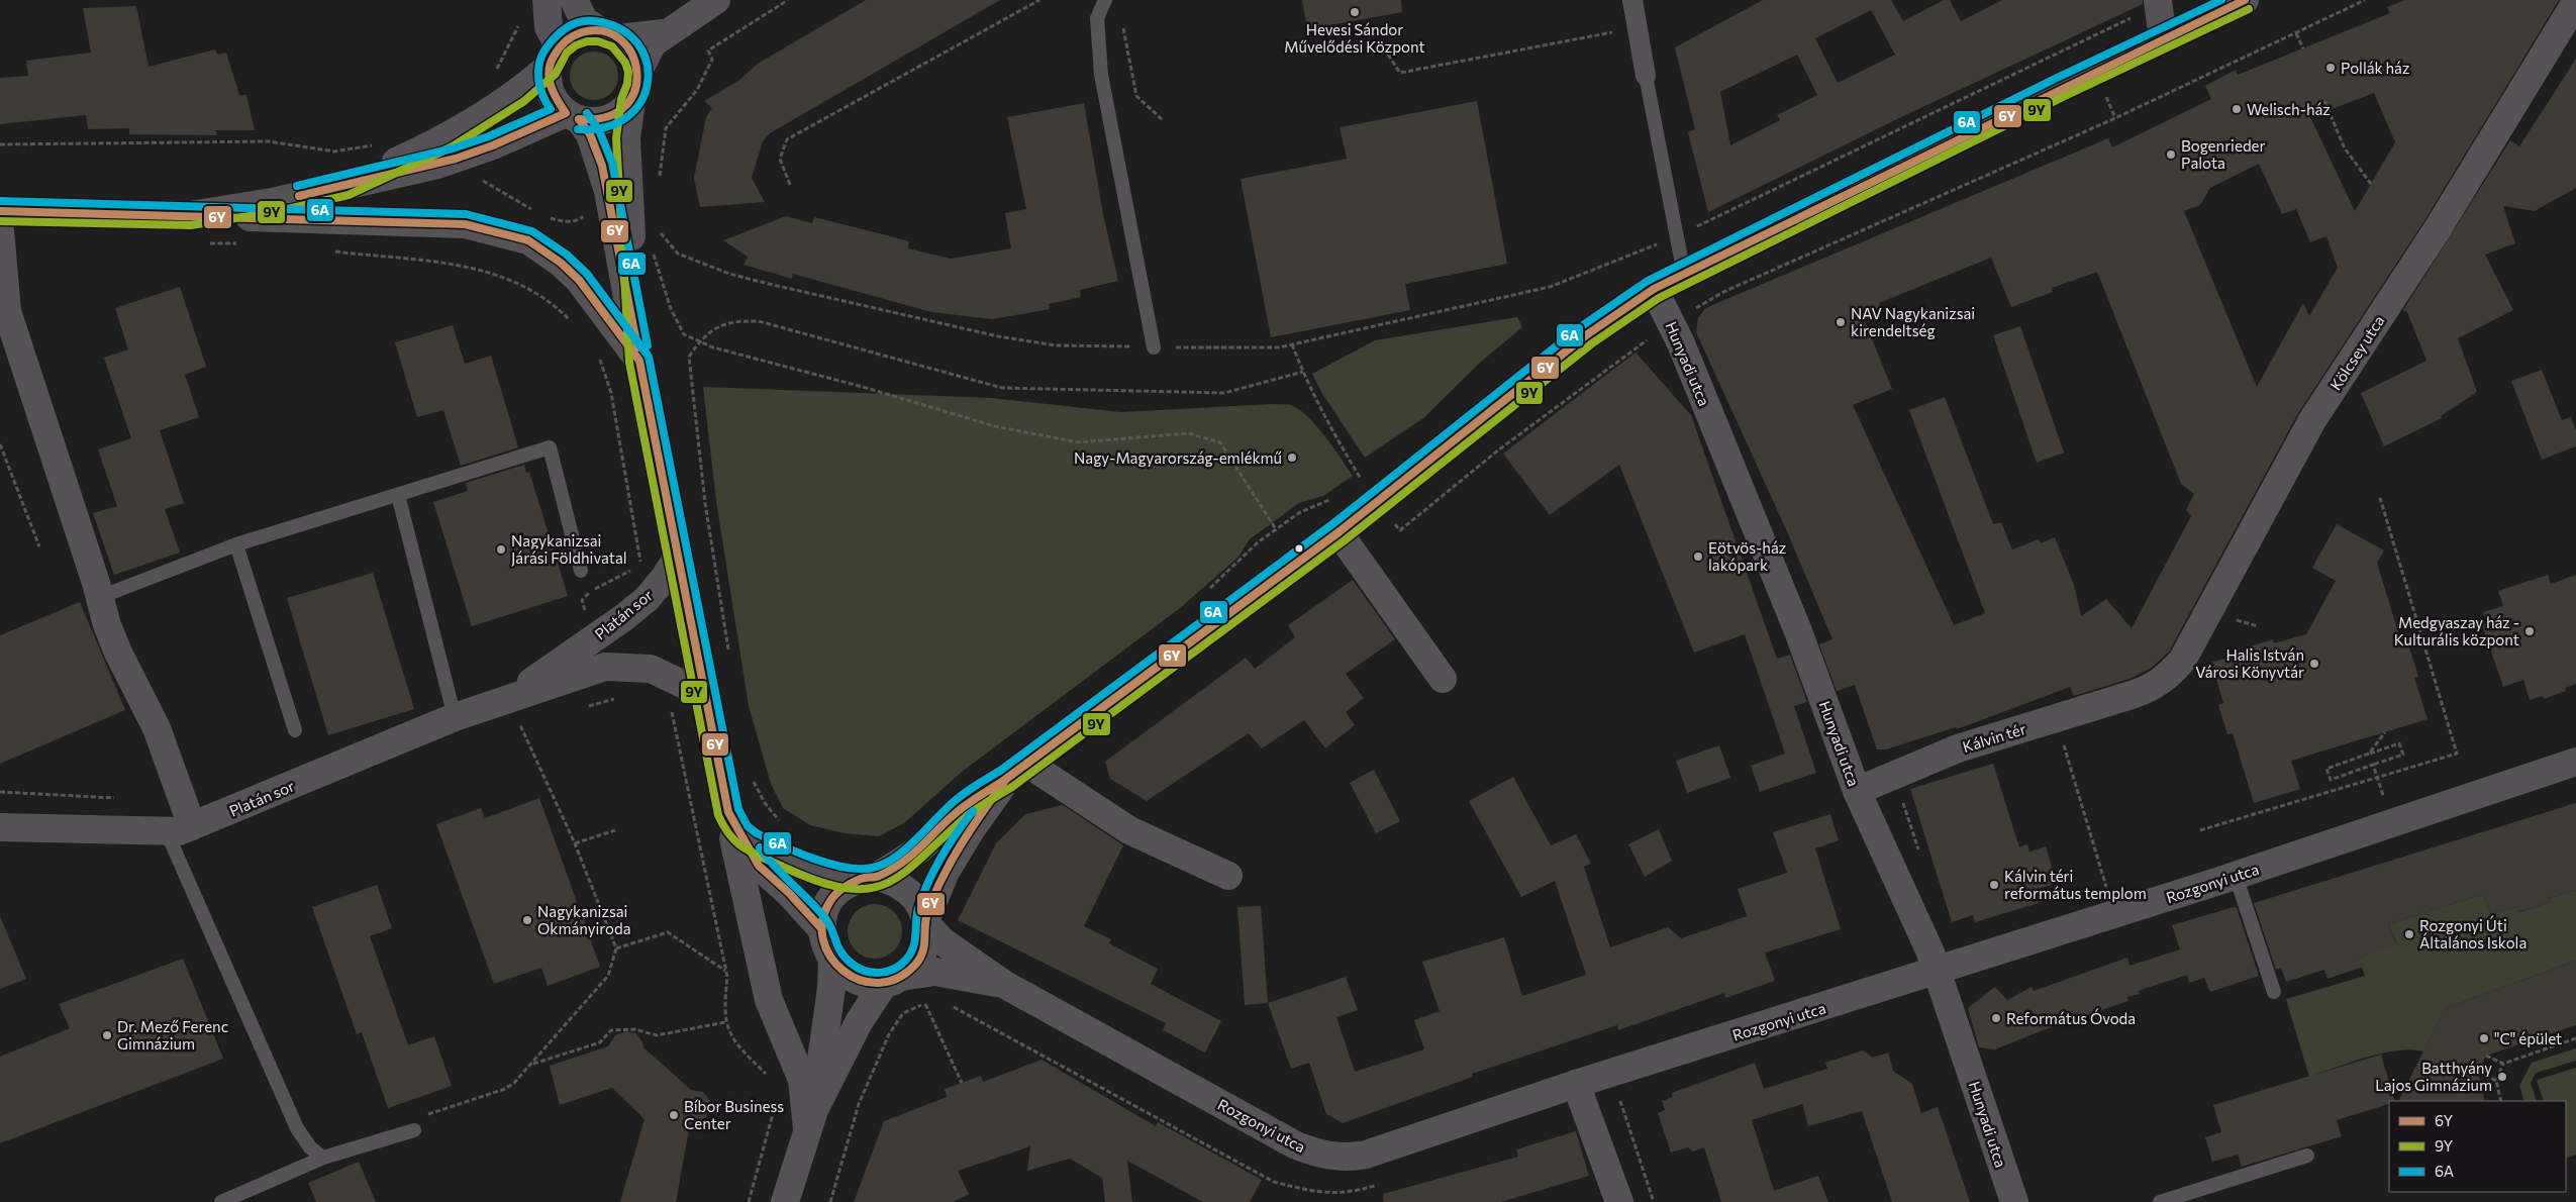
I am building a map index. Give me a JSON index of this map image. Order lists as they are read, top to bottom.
{
  "streets": {
    "street": [
      "Kölcsey utca",
      "Hunyadi utca",
      "Platán sor",
      "Kálvin tér",
      "Rozgonyi utca"
    ]
  },
  "crossings": [
    ["Kölcsey utca", "Kálvin tér"],
    ["Hunyadi utca", "Kálvin tér"],
    ["Hunyadi utca", "Rozgonyi utca"]
  ],
  "places": [
    "Hevesi Sándor Művelődési Központ",
    "Pollák ház",
    "Welisch-ház",
    "Bogenrieder Palota",
    "NAV Nagykanizsai kirendeltség",
    "Nagy-Magyarország-emlékmű",
    "Nagykanizsai Járási Földhivatal",
    "Eötvös-ház lakópark",
    "Medgyaszay ház - Kulturális központ",
    "Halis István Városi Könyvtár",
    "Kálvin téri református templom",
    "Nagykanizsai Okmányiroda",
    "Rozgonyi Úti Általános Iskola",
    "Református Óvoda",
    "Dr. Mező Ferenc Gimnázium",
    "\"C\" épület",
    "Batthyány Lajos Gimnázium",
    "Bíbor Business Center"
  ],
  "lines": ["transit line 6Y", "transit line 6A", "transit line 9Y"],
  "legend": ["6Y", "9Y", "6A"]
}
